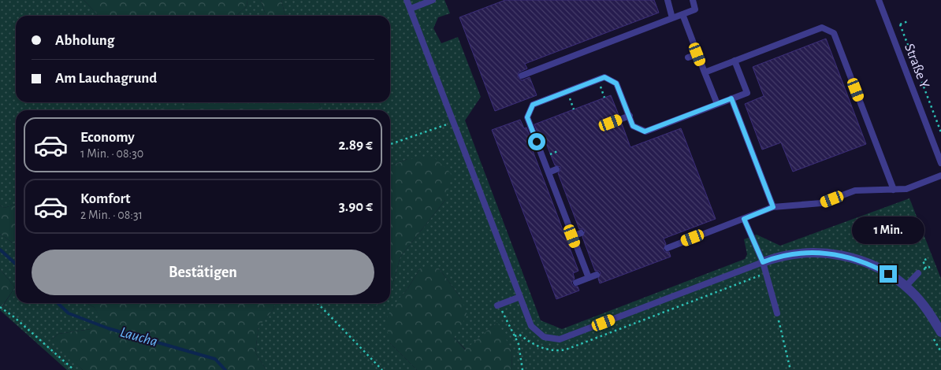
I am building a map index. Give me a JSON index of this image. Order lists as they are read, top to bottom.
{
  "streets": {
    "lane": ["Straße Y"]
  },
  "water": ["Laucha"],
  "page": {
    "banner": ["Abholung", "Am Lauchagrund"],
    "list": [
      {
        "name": "Economy",
        "note": "1 Min. · 08:30",
        "value": "2.89 €"
      },
      {
        "name": "Komfort",
        "note": "2 Min. · 08:31",
        "value": "3.90 €"
      }
    ],
    "bubble": "1 Min.",
    "buttons": "Bestätigen"
  }
}
